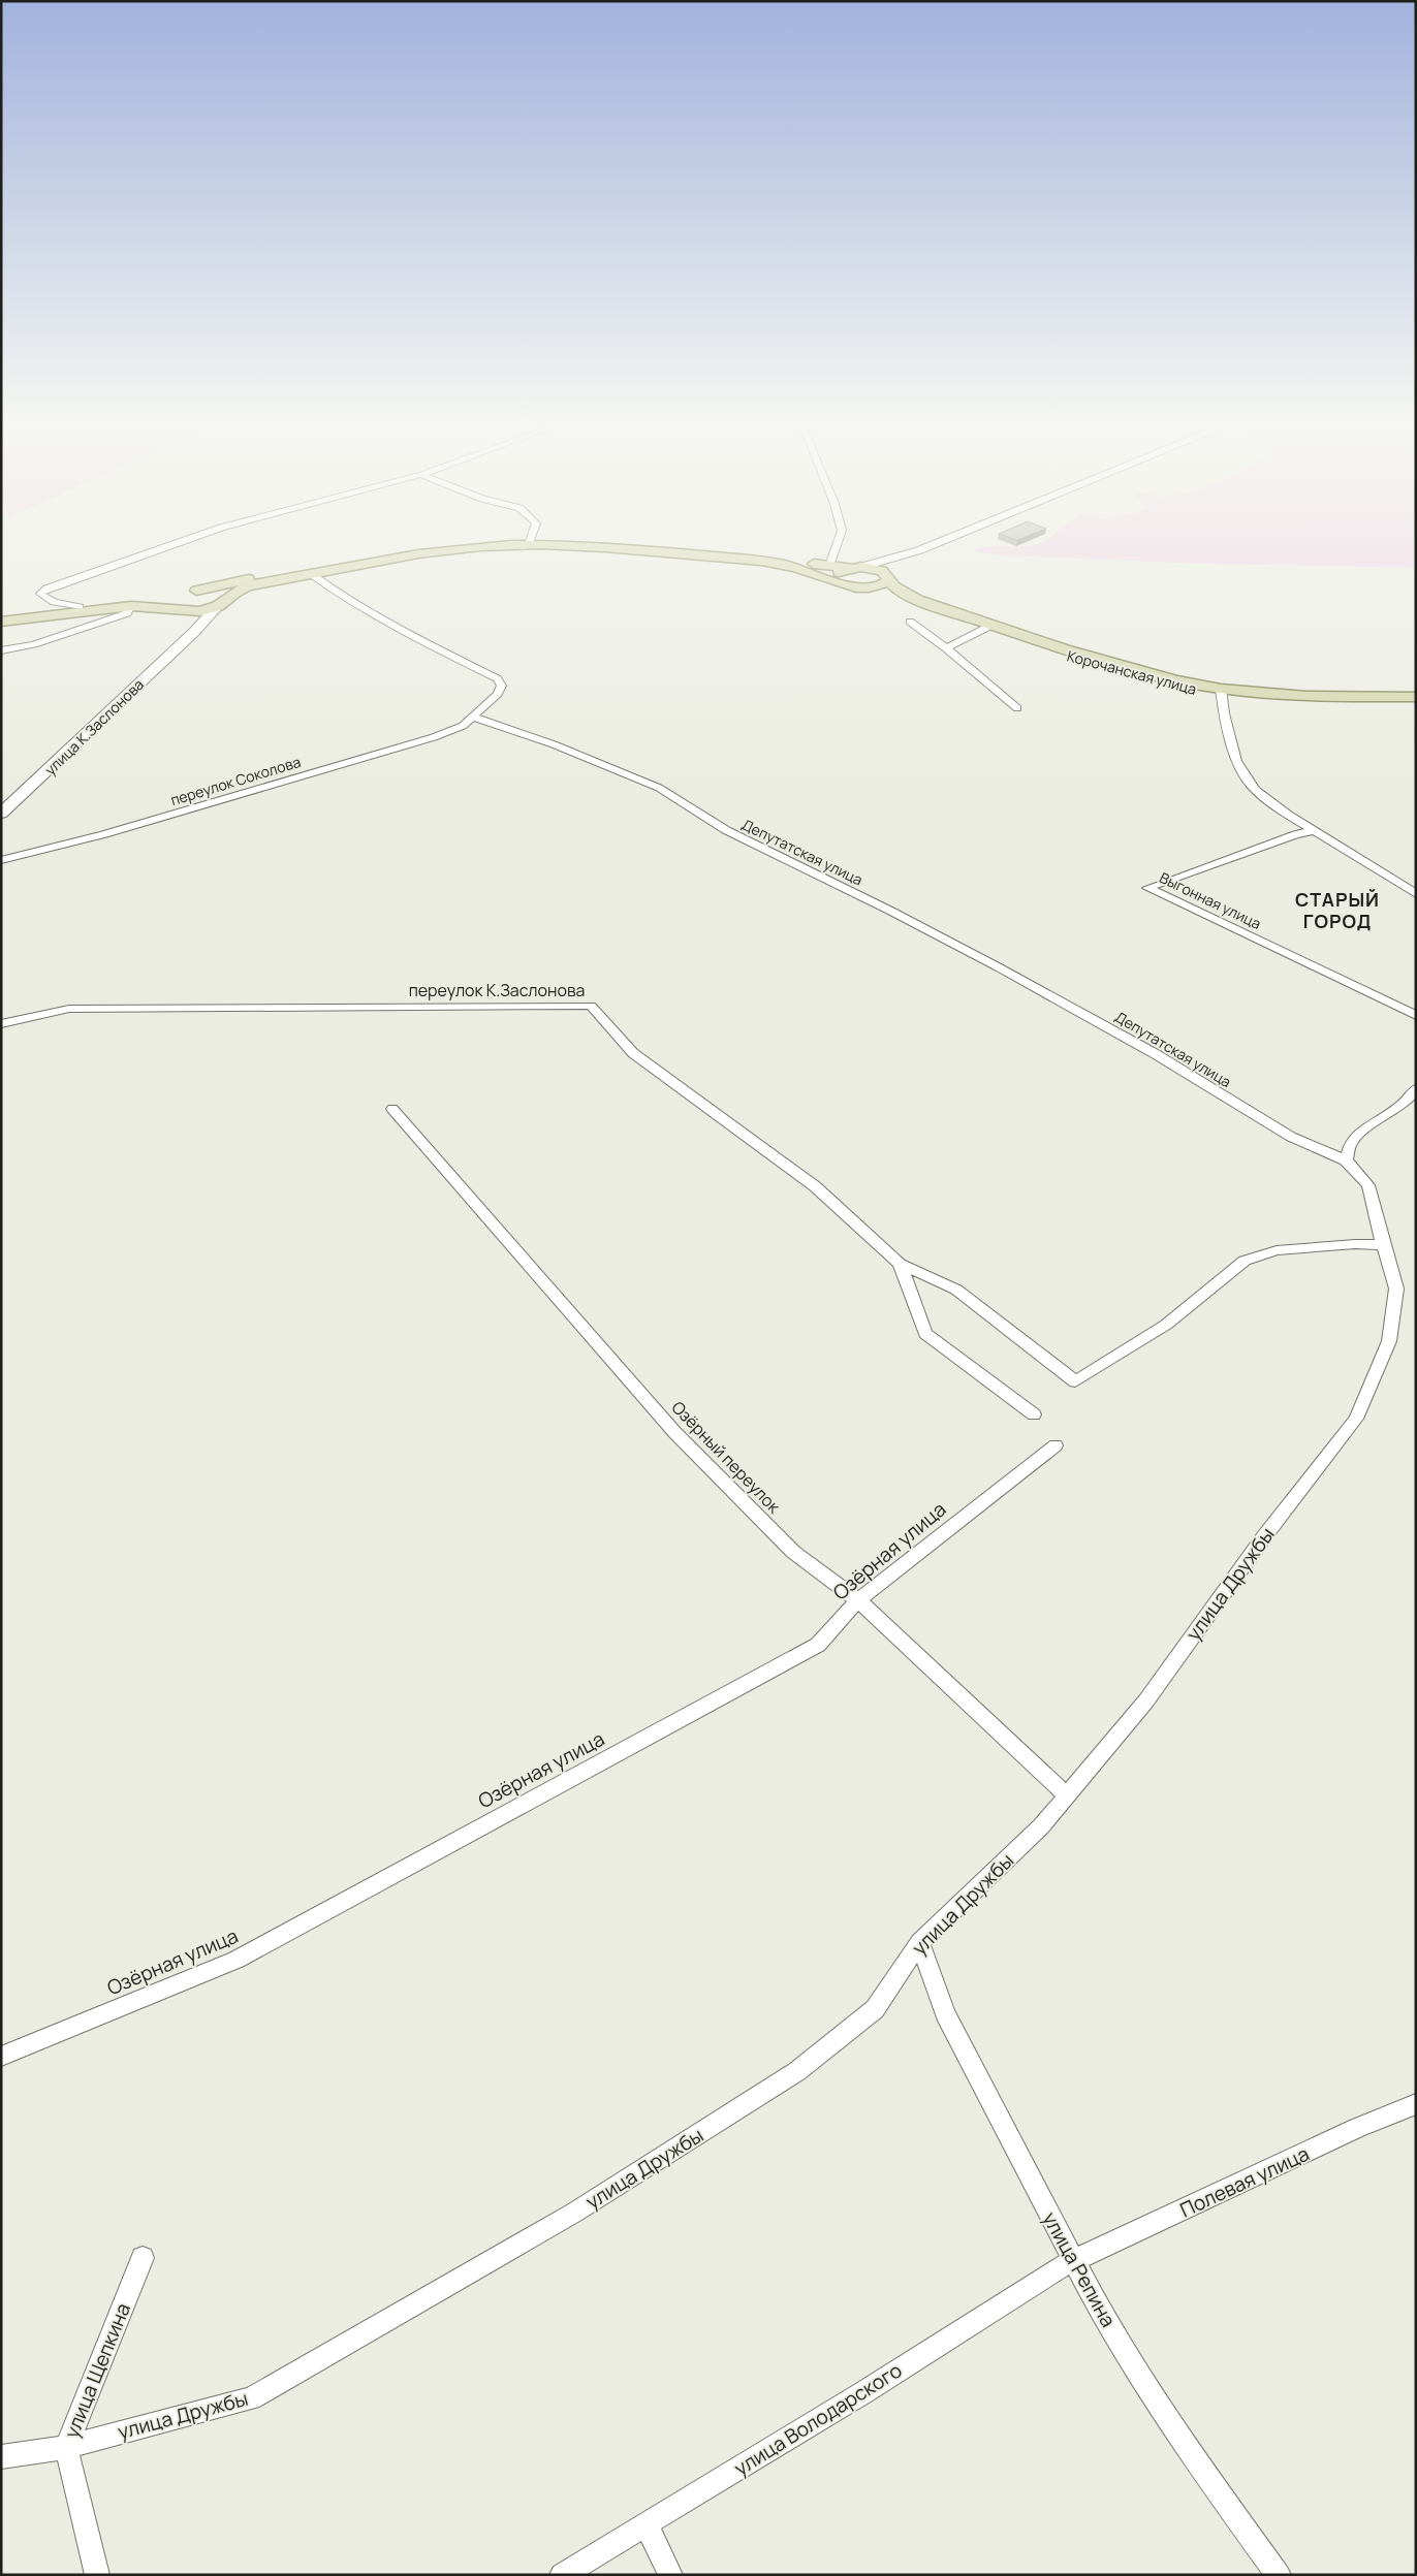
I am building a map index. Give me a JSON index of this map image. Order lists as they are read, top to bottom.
{
  "streets": {
    "main road": ["Корочанская улица", "улица К.Заслонова"],
    "street": [
      "переулок Соколова",
      "Депутатская улица",
      "Выгонная улица",
      "переулок К.Заслонова",
      "Озёрный переулок",
      "Озёрная улица",
      "улица Дружбы",
      "Полевая улица",
      "улица Репина",
      "улица Щепкина",
      "улица Володарского"
    ]
  },
  "crossings": [
    ["переулок Соколова", "Депутатская улица"],
    ["Депутатская улица", "улица Дружбы"],
    ["переулок К.Заслонова", "улица Дружбы"],
    ["Озёрный переулок", "Озёрная улица"],
    ["Озёрный переулок", "улица Дружбы"],
    ["улица Дружбы", "улица Репина"],
    ["улица Дружбы", "улица Щепкина"],
    ["Полевая улица", "улица Репина"],
    ["Полевая улица", "улица Володарского"],
    ["улица Репина", "улица Володарского"]
  ],
  "districts": ["СТАРЫЙ ГОРОД"]
}
